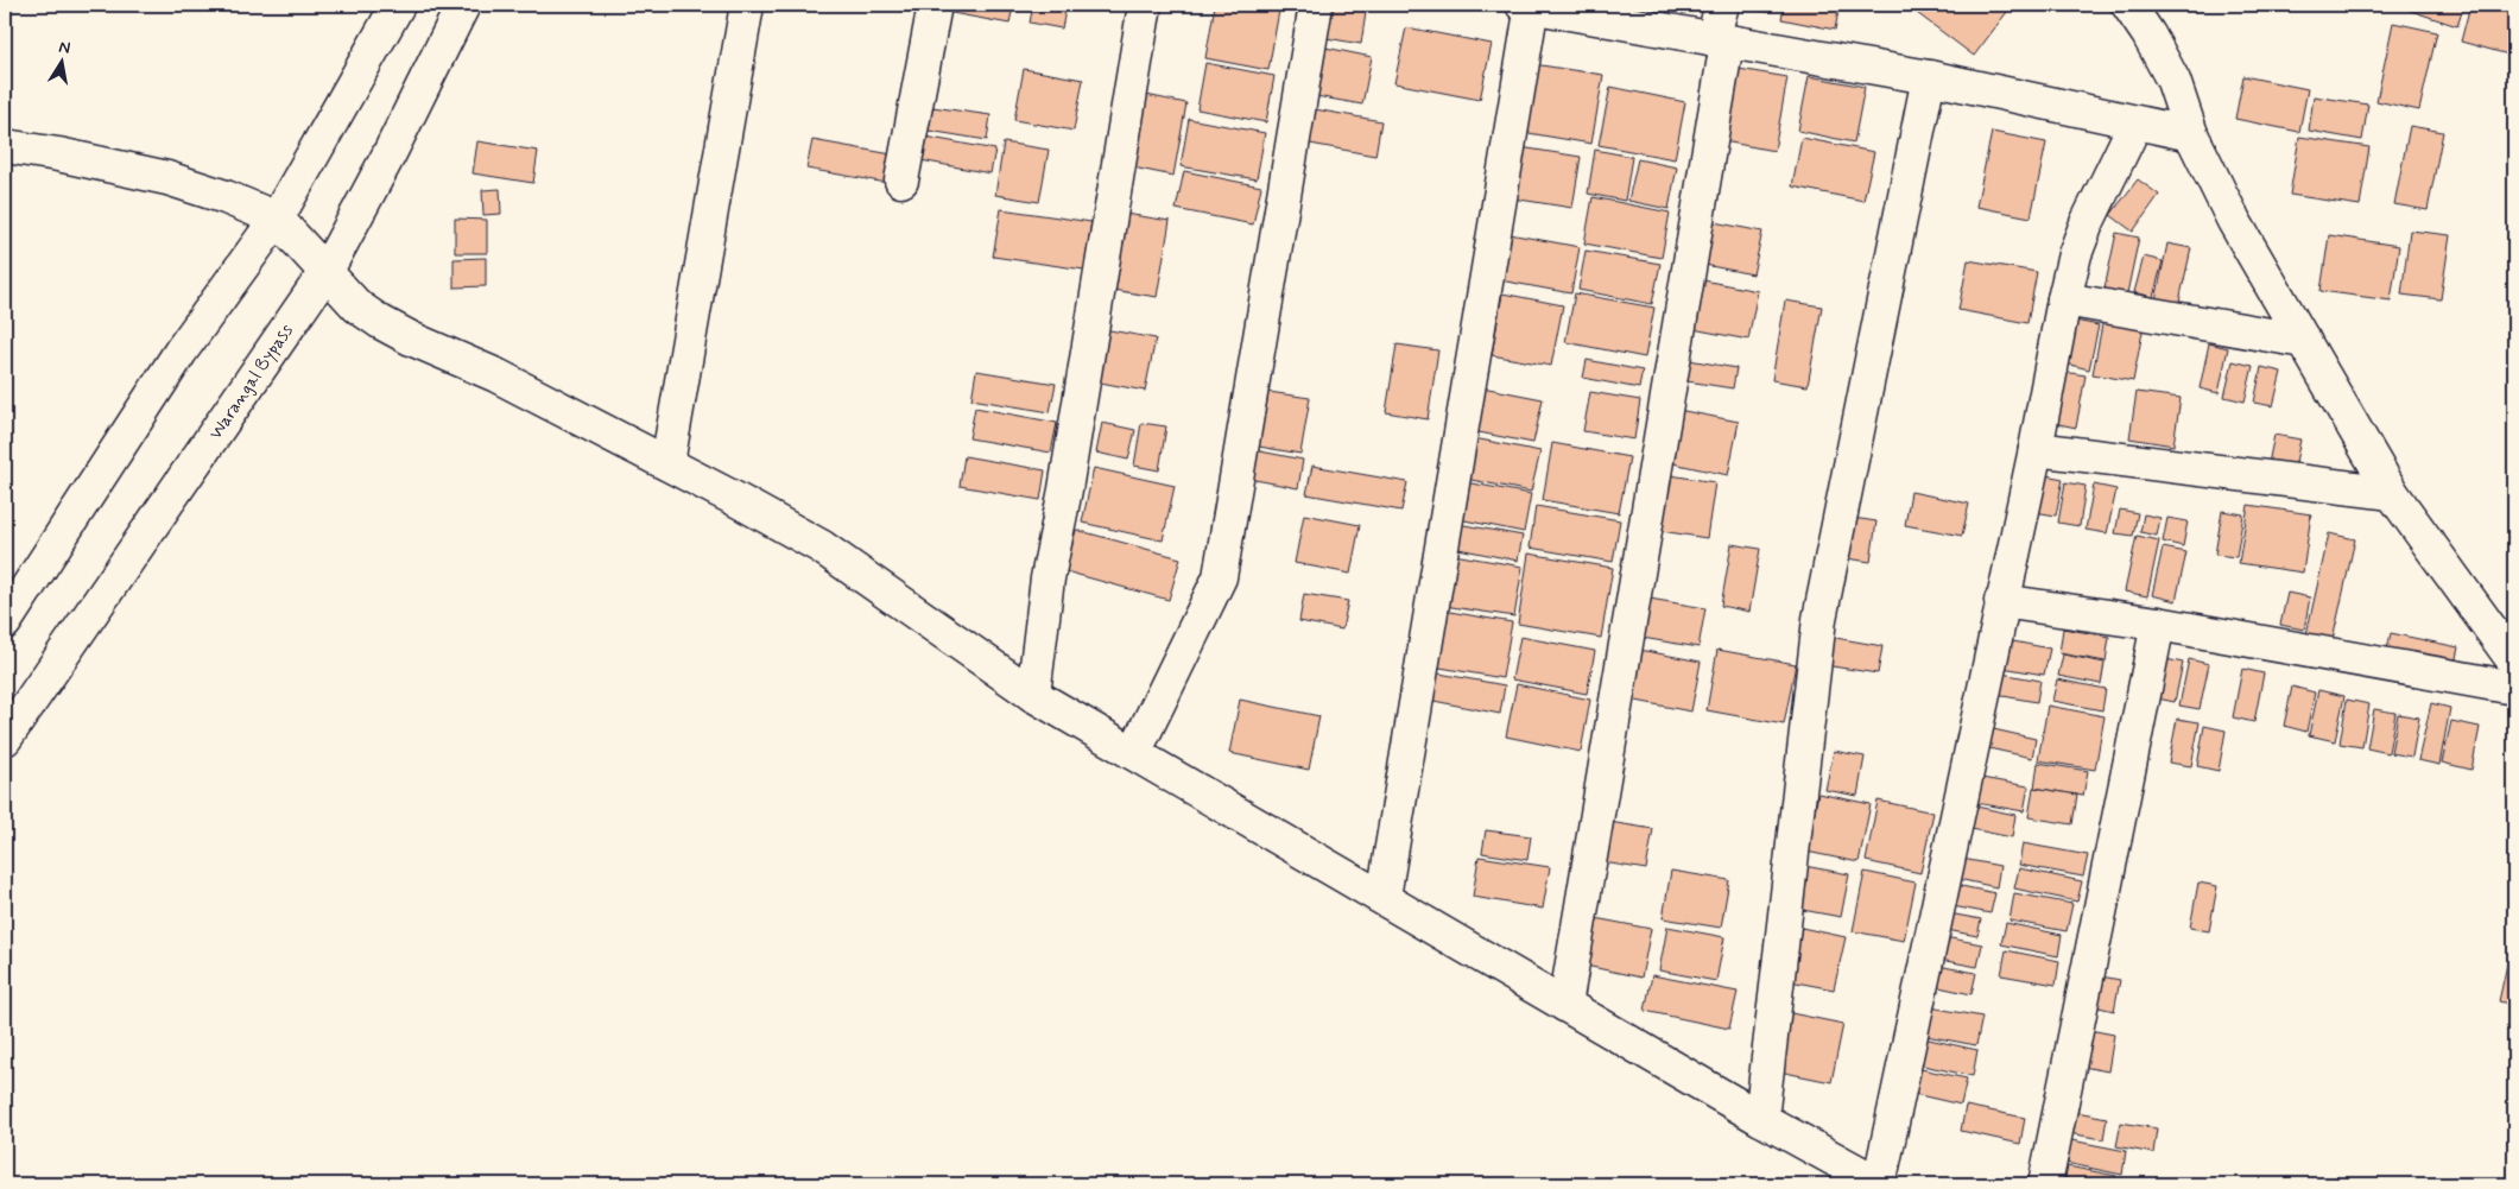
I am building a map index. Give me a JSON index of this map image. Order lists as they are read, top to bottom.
{
  "streets": {
    "street": ["Warangal Bypass"]
  },
  "north": "top"
}
